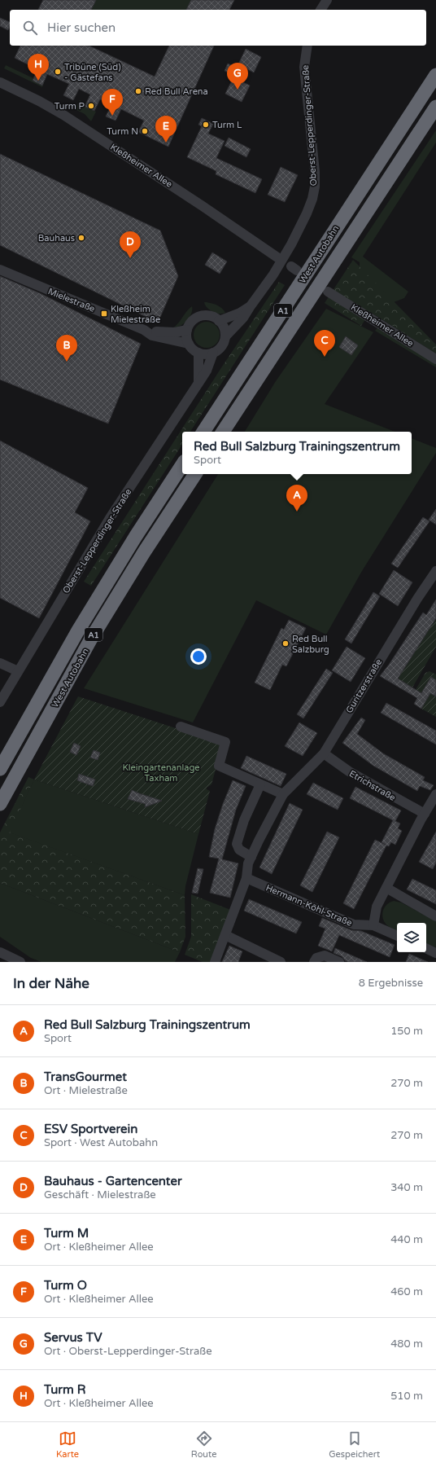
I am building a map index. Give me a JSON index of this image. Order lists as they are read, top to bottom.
{
  "streets": {
    "highway": ["West Autobahn", "A1"],
    "street": [
      "Oberst-Lepperdinger-Straße",
      "Kleßheimer Allee",
      "Mielestraße",
      "Guritzerstraße",
      "Etrichstraße",
      "Hermann-Köhl-Straße"
    ]
  },
  "crossings": [
    ["Oberst-Lepperdinger-Straße", "Mielestraße"],
    ["Guritzerstraße", "Etrichstraße"],
    ["Guritzerstraße", "Hermann-Köhl-Straße"]
  ],
  "parks": ["Kleingartenanlage Taxham"],
  "places": {
    "other": [
      "Tribüne (Süd) - Gästefans",
      "Red Bull Arena",
      "Turm P",
      "Turm L",
      "Turm N",
      "Bauhaus",
      "Red Bull Salzburg"
    ],
    "transit": ["Kleßheim Mielestraße"]
  },
  "page": {
    "search": "Hier suchen",
    "pins": [
      "H",
      "G",
      "F",
      "E",
      "D",
      "C",
      "B",
      "A"
    ],
    "popup": ["Red Bull Salzburg Trainingszentrum", "Sport"],
    "heading": ["In der Nähe", "8 Ergebnisse"],
    "list": [
      {
        "mark": "A",
        "name": "Red Bull Salzburg Trainingszentrum",
        "note": "Sport",
        "value": "150 m"
      },
      {
        "mark": "B",
        "name": "TransGourmet",
        "note": "Ort · Mielestraße",
        "value": "270 m"
      },
      {
        "mark": "C",
        "name": "ESV Sportverein",
        "note": "Sport · West Autobahn",
        "value": "270 m"
      },
      {
        "mark": "D",
        "name": "Bauhaus - Gartencenter",
        "note": "Geschäft · Mielestraße",
        "value": "340 m"
      },
      {
        "mark": "E",
        "name": "Turm M",
        "note": "Ort · Kleßheimer Allee",
        "value": "440 m"
      },
      {
        "mark": "F",
        "name": "Turm O",
        "note": "Ort · Kleßheimer Allee",
        "value": "460 m"
      },
      {
        "mark": "G",
        "name": "Servus TV",
        "note": "Ort · Oberst-Lepperdinger-Straße",
        "value": "480 m"
      },
      {
        "mark": "H",
        "name": "Turm R",
        "note": "Ort · Kleßheimer Allee",
        "value": "510 m"
      }
    ],
    "nav": ["Karte", "Route", "Gespeichert"]
  }
}
